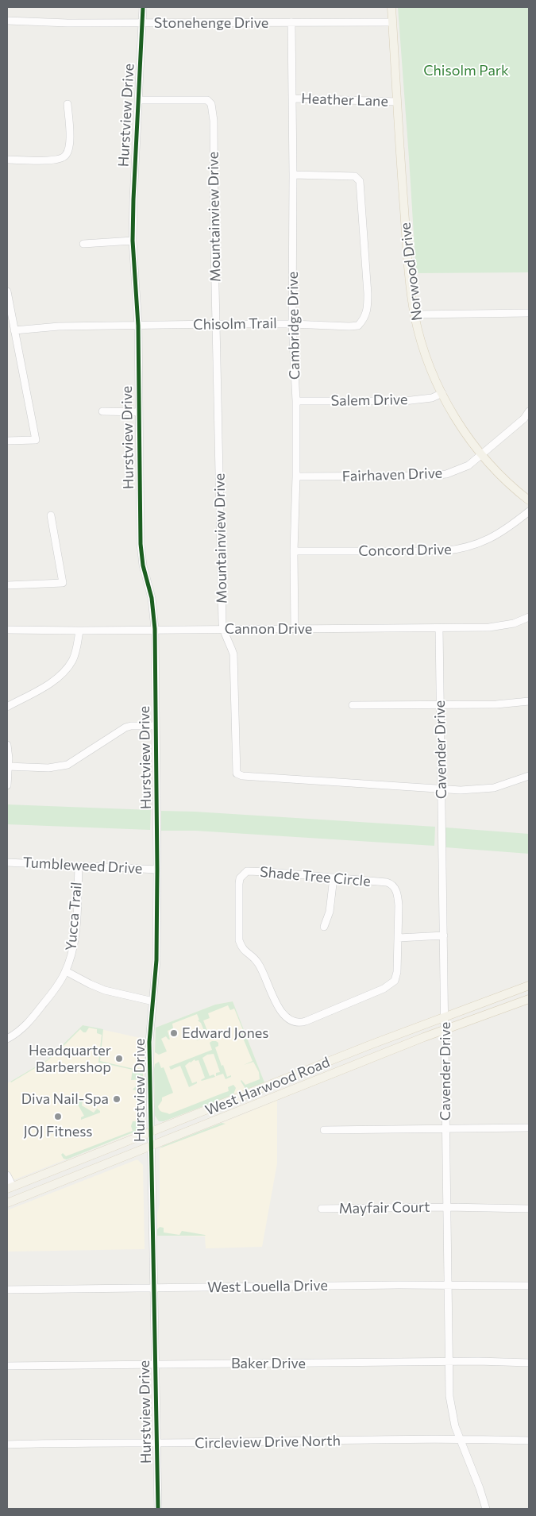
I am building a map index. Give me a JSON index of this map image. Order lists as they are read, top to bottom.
{
  "streets": {
    "main road": ["Norwood Drive", "West Harwood Road"],
    "street": [
      "Stonehenge Drive",
      "Heather Lane",
      "Hurstview Drive",
      "Mountainview Drive",
      "Chisolm Trail",
      "Cambridge Drive",
      "Salem Drive",
      "Fairhaven Drive",
      "Concord Drive",
      "Cannon Drive",
      "Cavender Drive",
      "Tumbleweed Drive",
      "Shade Tree Circle",
      "Yucca Trail",
      "Mayfair Court",
      "West Louella Drive",
      "Baker Drive",
      "Circleview Drive North"
    ]
  },
  "crossings": [
    ["Stonehenge Drive", "Hurstview Drive"],
    ["Stonehenge Drive", "Norwood Drive"],
    ["Stonehenge Drive", "Cambridge Drive"],
    ["Heather Lane", "Norwood Drive"],
    ["Heather Lane", "Cambridge Drive"],
    ["Hurstview Drive", "Mountainview Drive"],
    ["Hurstview Drive", "Chisolm Trail"],
    ["Hurstview Drive", "Cannon Drive"],
    ["Hurstview Drive", "Tumbleweed Drive"],
    ["Hurstview Drive", "West Harwood Road"],
    ["Hurstview Drive", "West Louella Drive"],
    ["Hurstview Drive", "Baker Drive"],
    ["Hurstview Drive", "Circleview Drive North"],
    ["Mountainview Drive", "Chisolm Trail"],
    ["Mountainview Drive", "Cannon Drive"],
    ["Mountainview Drive", "Cavender Drive"],
    ["Norwood Drive", "Salem Drive"],
    ["Norwood Drive", "Fairhaven Drive"],
    ["Chisolm Trail", "Cambridge Drive"],
    ["Cambridge Drive", "Salem Drive"],
    ["Cambridge Drive", "Fairhaven Drive"],
    ["Cambridge Drive", "Concord Drive"],
    ["Cambridge Drive", "Cannon Drive"],
    ["Cannon Drive", "Cavender Drive"],
    ["Cavender Drive", "West Harwood Road"],
    ["Cavender Drive", "Mayfair Court"],
    ["Cavender Drive", "West Louella Drive"],
    ["Cavender Drive", "Baker Drive"],
    ["Cavender Drive", "Circleview Drive North"],
    ["Tumbleweed Drive", "Yucca Trail"]
  ],
  "parks": ["Chisolm Park"],
  "places": [
    "Edward Jones",
    "Headquarter Barbershop",
    "Diva Nail-Spa",
    "JOJ Fitness"
  ]
}
